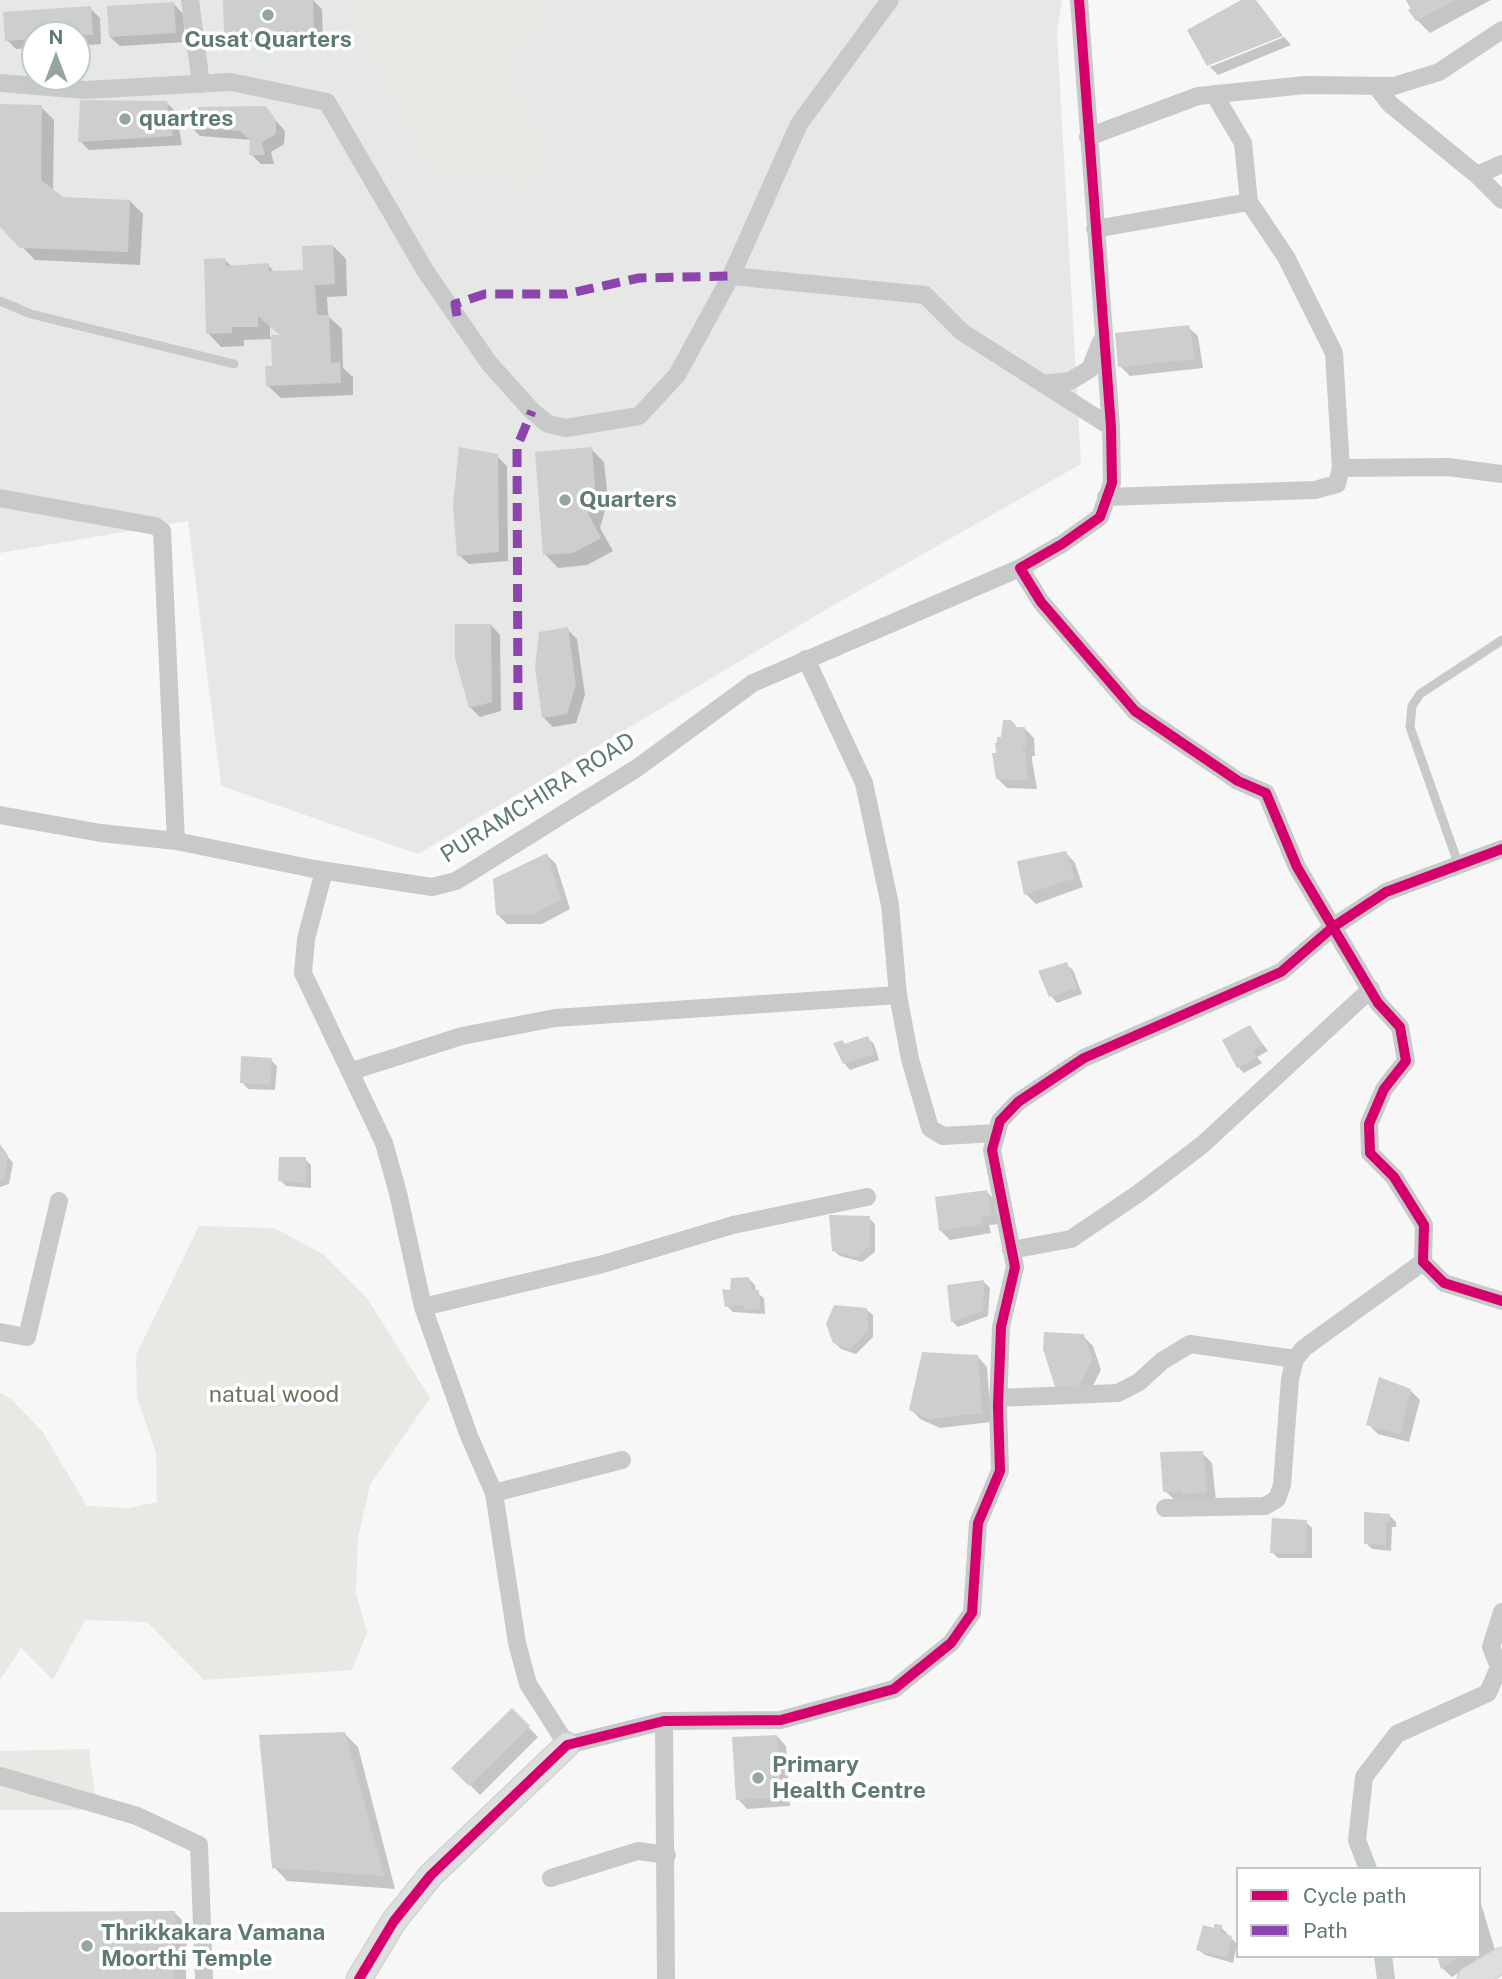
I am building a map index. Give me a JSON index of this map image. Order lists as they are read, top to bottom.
{
  "streets": {
    "street": ["PURAMCHIRA ROAD"]
  },
  "parks": ["natual wood"],
  "places": [
    "Cusat Quarters",
    "quartres",
    "Quarters",
    "Primary Health Centre",
    "Thrikkakara Vamana Moorthi Temple"
  ],
  "legend": ["Cycle path", "Path"],
  "north": "top"
}
